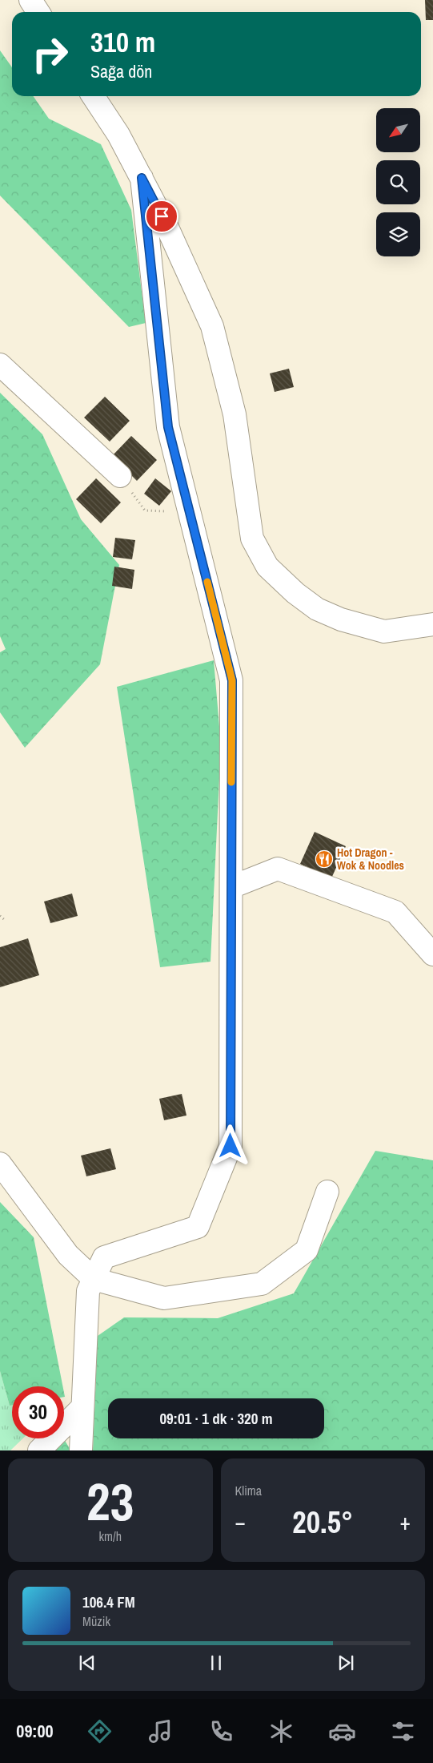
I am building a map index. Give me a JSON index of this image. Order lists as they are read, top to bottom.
{
  "places": {
    "restaurant": ["Hot Dragon - Wok & Noodles"]
  },
  "north": "bottom left",
  "page": {
    "turn": ["310 m", "Sağa dön"],
    "limit": "30",
    "trip": "09:01 · 1 dk · 320 m",
    "tile": [
      ["23", "km/h"],
      "Klima"
    ],
    "heat": ["−", "20.5°", "+"],
    "song": ["106.4 FM", "Müzik"],
    "tabs": "09:00"
  }
}
